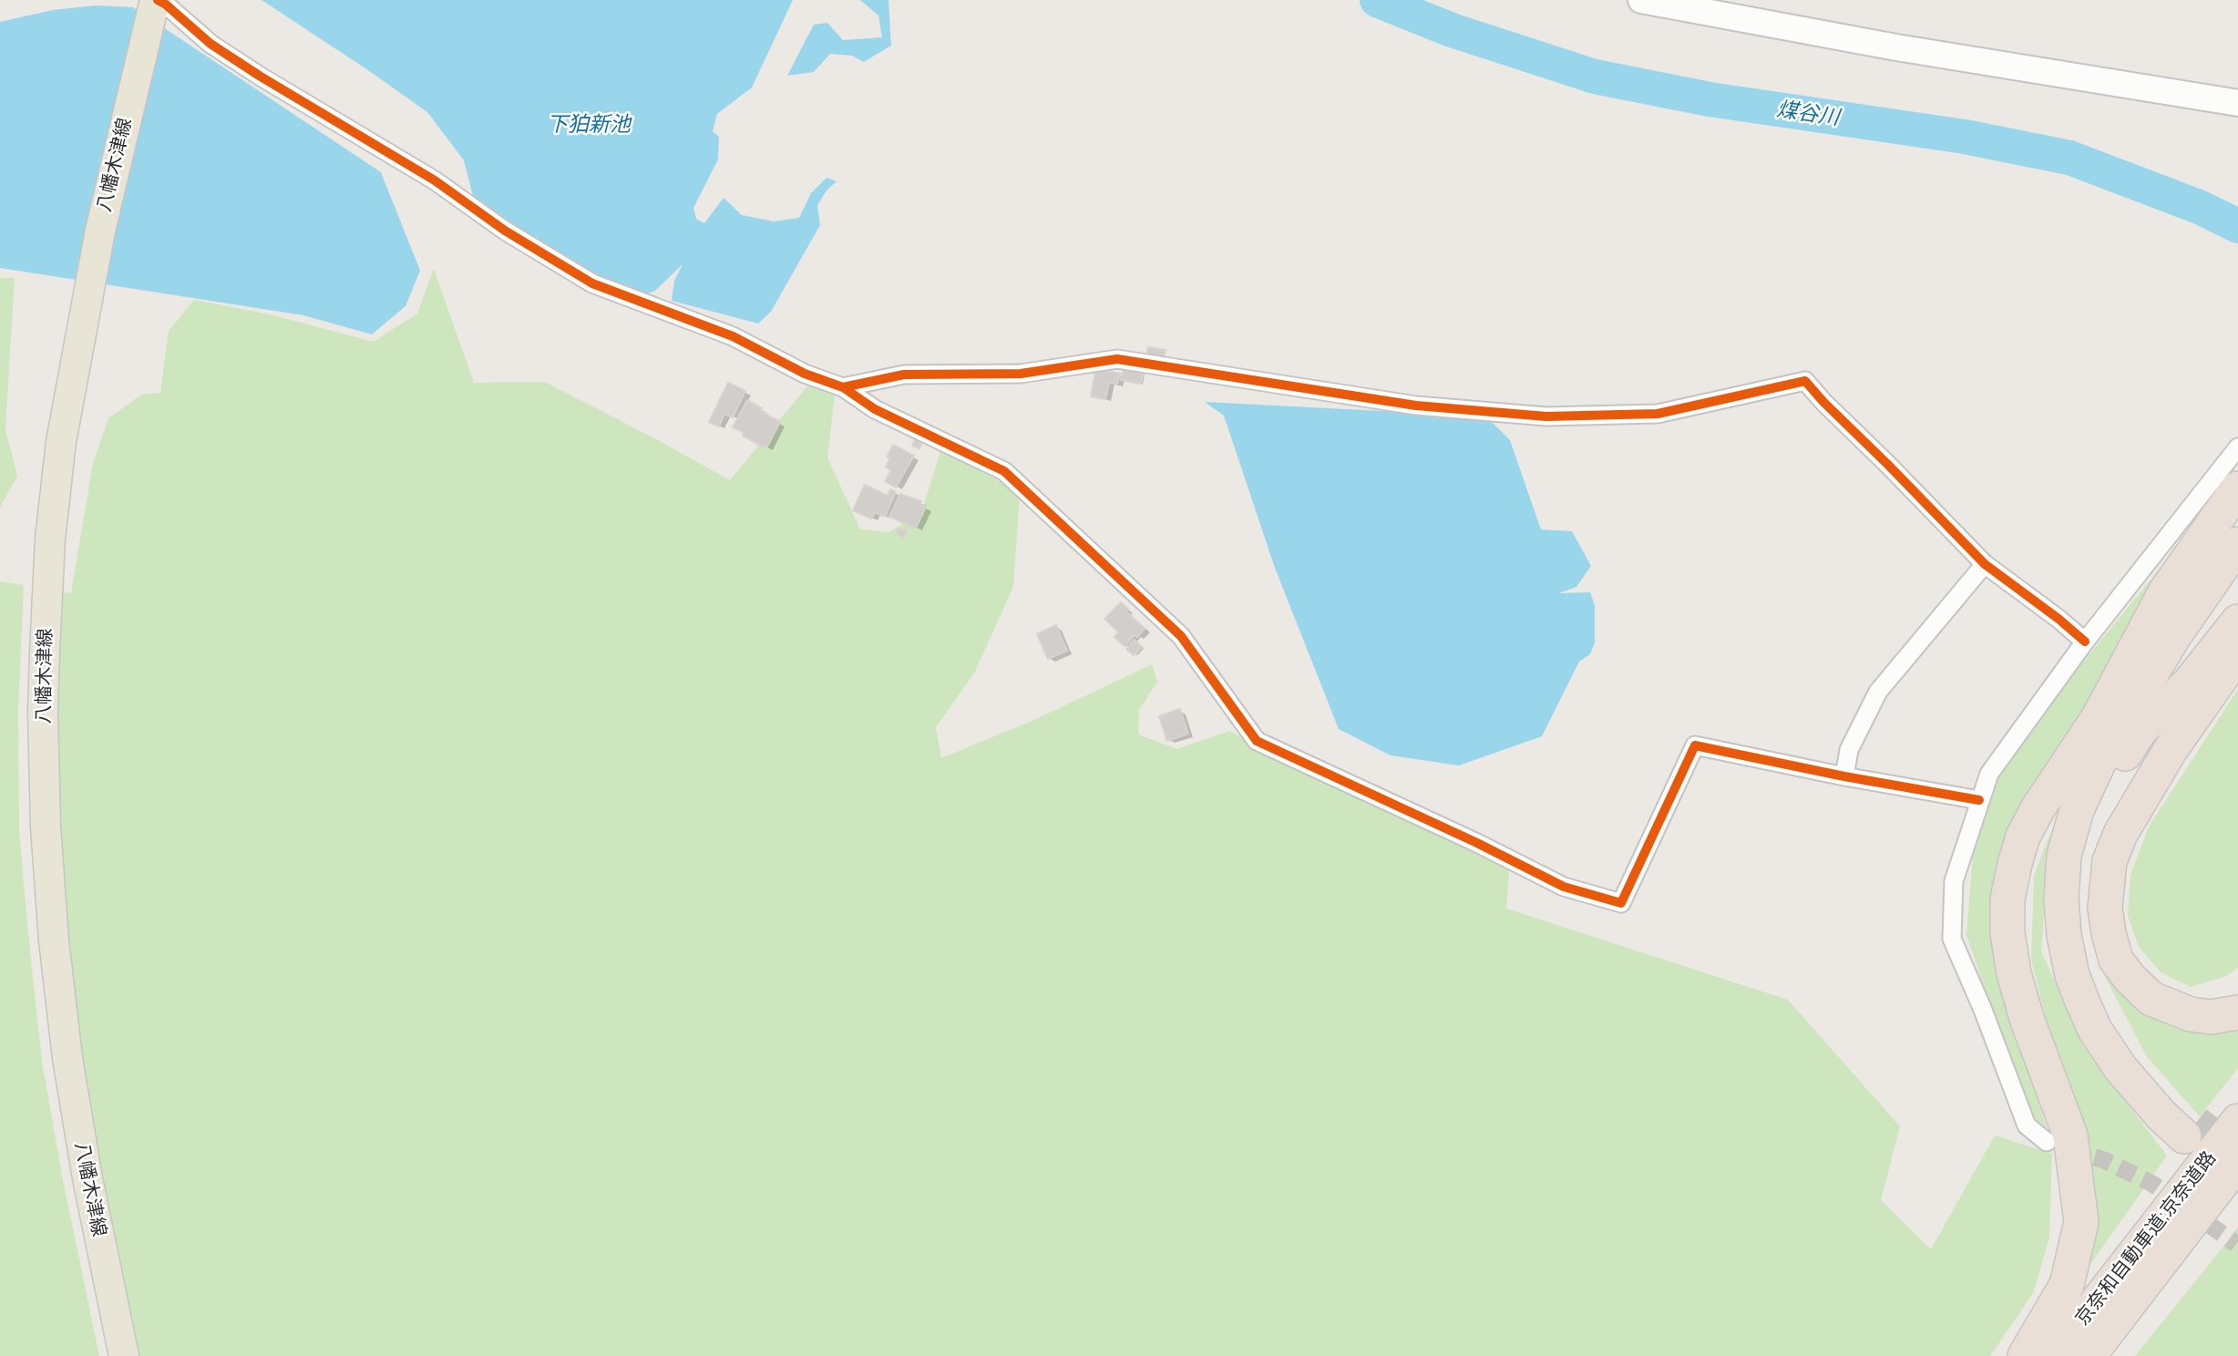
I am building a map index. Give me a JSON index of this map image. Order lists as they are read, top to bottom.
{
  "streets": {
    "highway": ["京奈和自動車道;京奈道路"],
    "main road": ["八幡木津線"]
  },
  "water": ["煤谷川", "下狛新池"]
}
